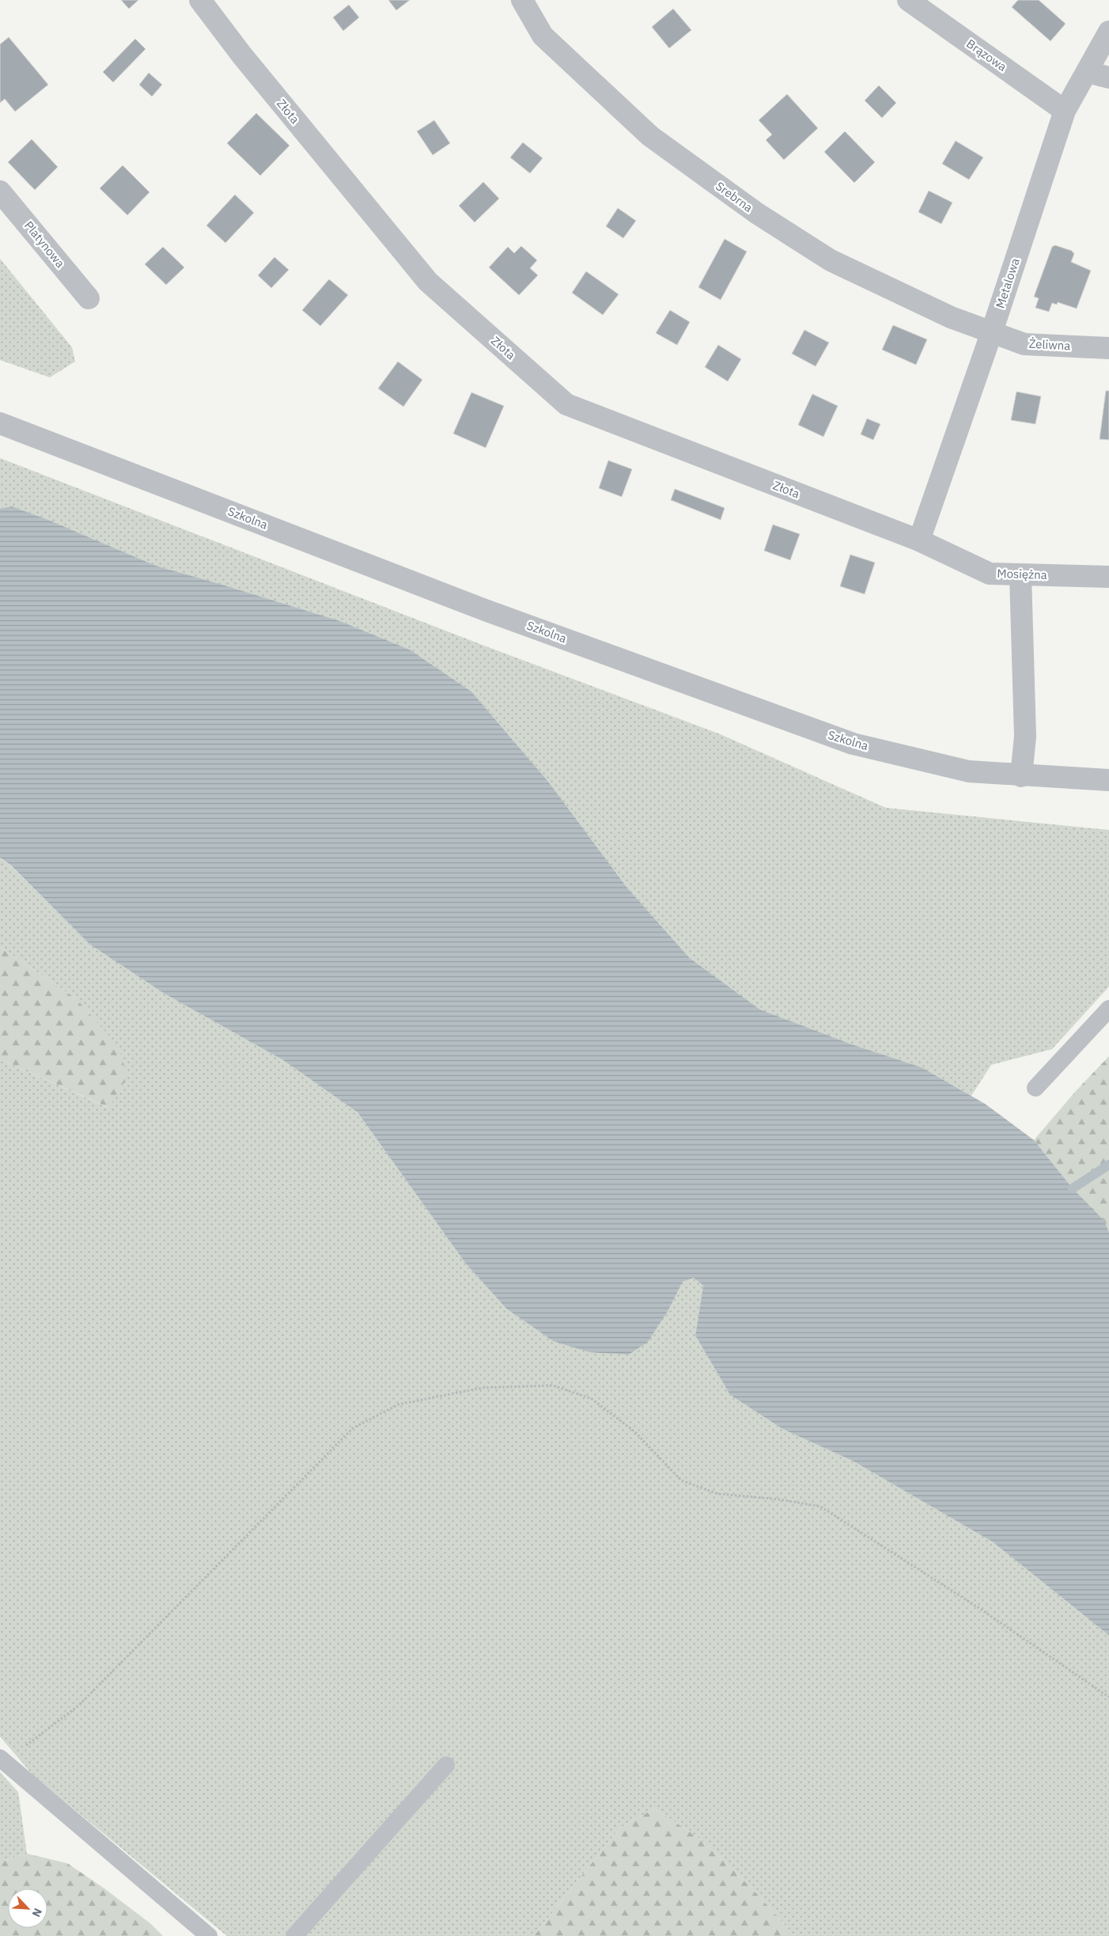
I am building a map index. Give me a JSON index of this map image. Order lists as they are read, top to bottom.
{
  "streets": {
    "street": [
      "Brązowa",
      "Złota",
      "Srebrna",
      "Platynowa",
      "Metalowa",
      "Żeliwna",
      "Szkolna",
      "Mosiężna"
    ]
  },
  "crossings": [
    ["Brązowa", "Metalowa"],
    ["Złota", "Metalowa"],
    ["Złota", "Mosiężna"],
    ["Srebrna", "Metalowa"],
    ["Srebrna", "Żeliwna"],
    ["Metalowa", "Żeliwna"],
    ["Metalowa", "Mosiężna"]
  ],
  "north": "bottom right"
}
